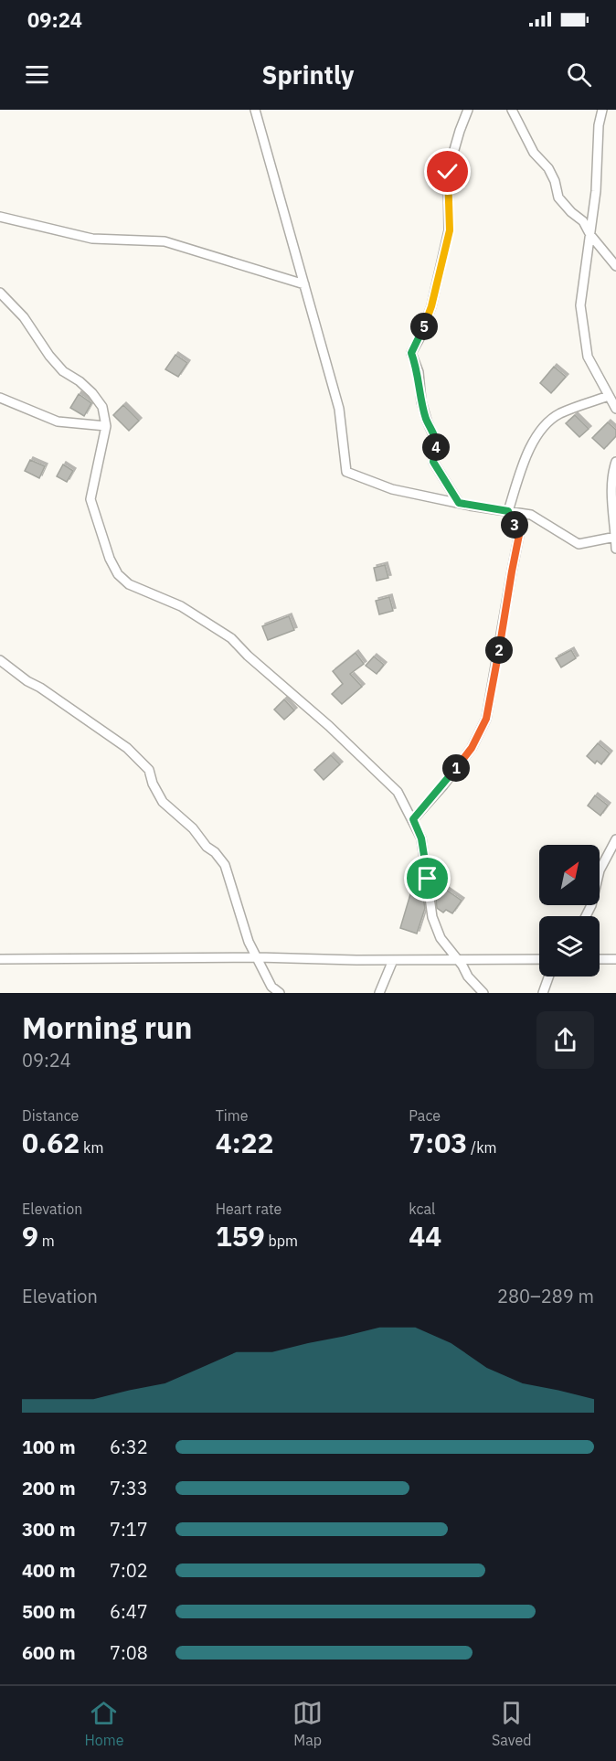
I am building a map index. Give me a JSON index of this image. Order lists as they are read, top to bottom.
{
  "north": "top right",
  "page": {
    "status": "09:24",
    "header": "Sprintly",
    "pins": [
      "5",
      "4",
      "3",
      "2",
      "1"
    ],
    "heading": ["Morning run", "09:24"],
    "stats": [
      ["Distance", "0.62 km"],
      ["Time", "4:22"],
      ["Pace", "7:03 /km"],
      ["Elevation", "9 m"],
      ["Heart rate", "159 bpm"],
      ["kcal", "44"]
    ],
    "chart": ["Elevation", "280–289 m"],
    "list": [
      {
        "name": "100 m",
        "note": "6:32"
      },
      {
        "name": "200 m",
        "note": "7:33"
      },
      {
        "name": "300 m",
        "note": "7:17"
      },
      {
        "name": "400 m",
        "note": "7:02"
      },
      {
        "name": "500 m",
        "note": "6:47"
      },
      {
        "name": "600 m",
        "note": "7:08"
      }
    ],
    "tabs": ["Home", "Map", "Saved"]
  }
}
